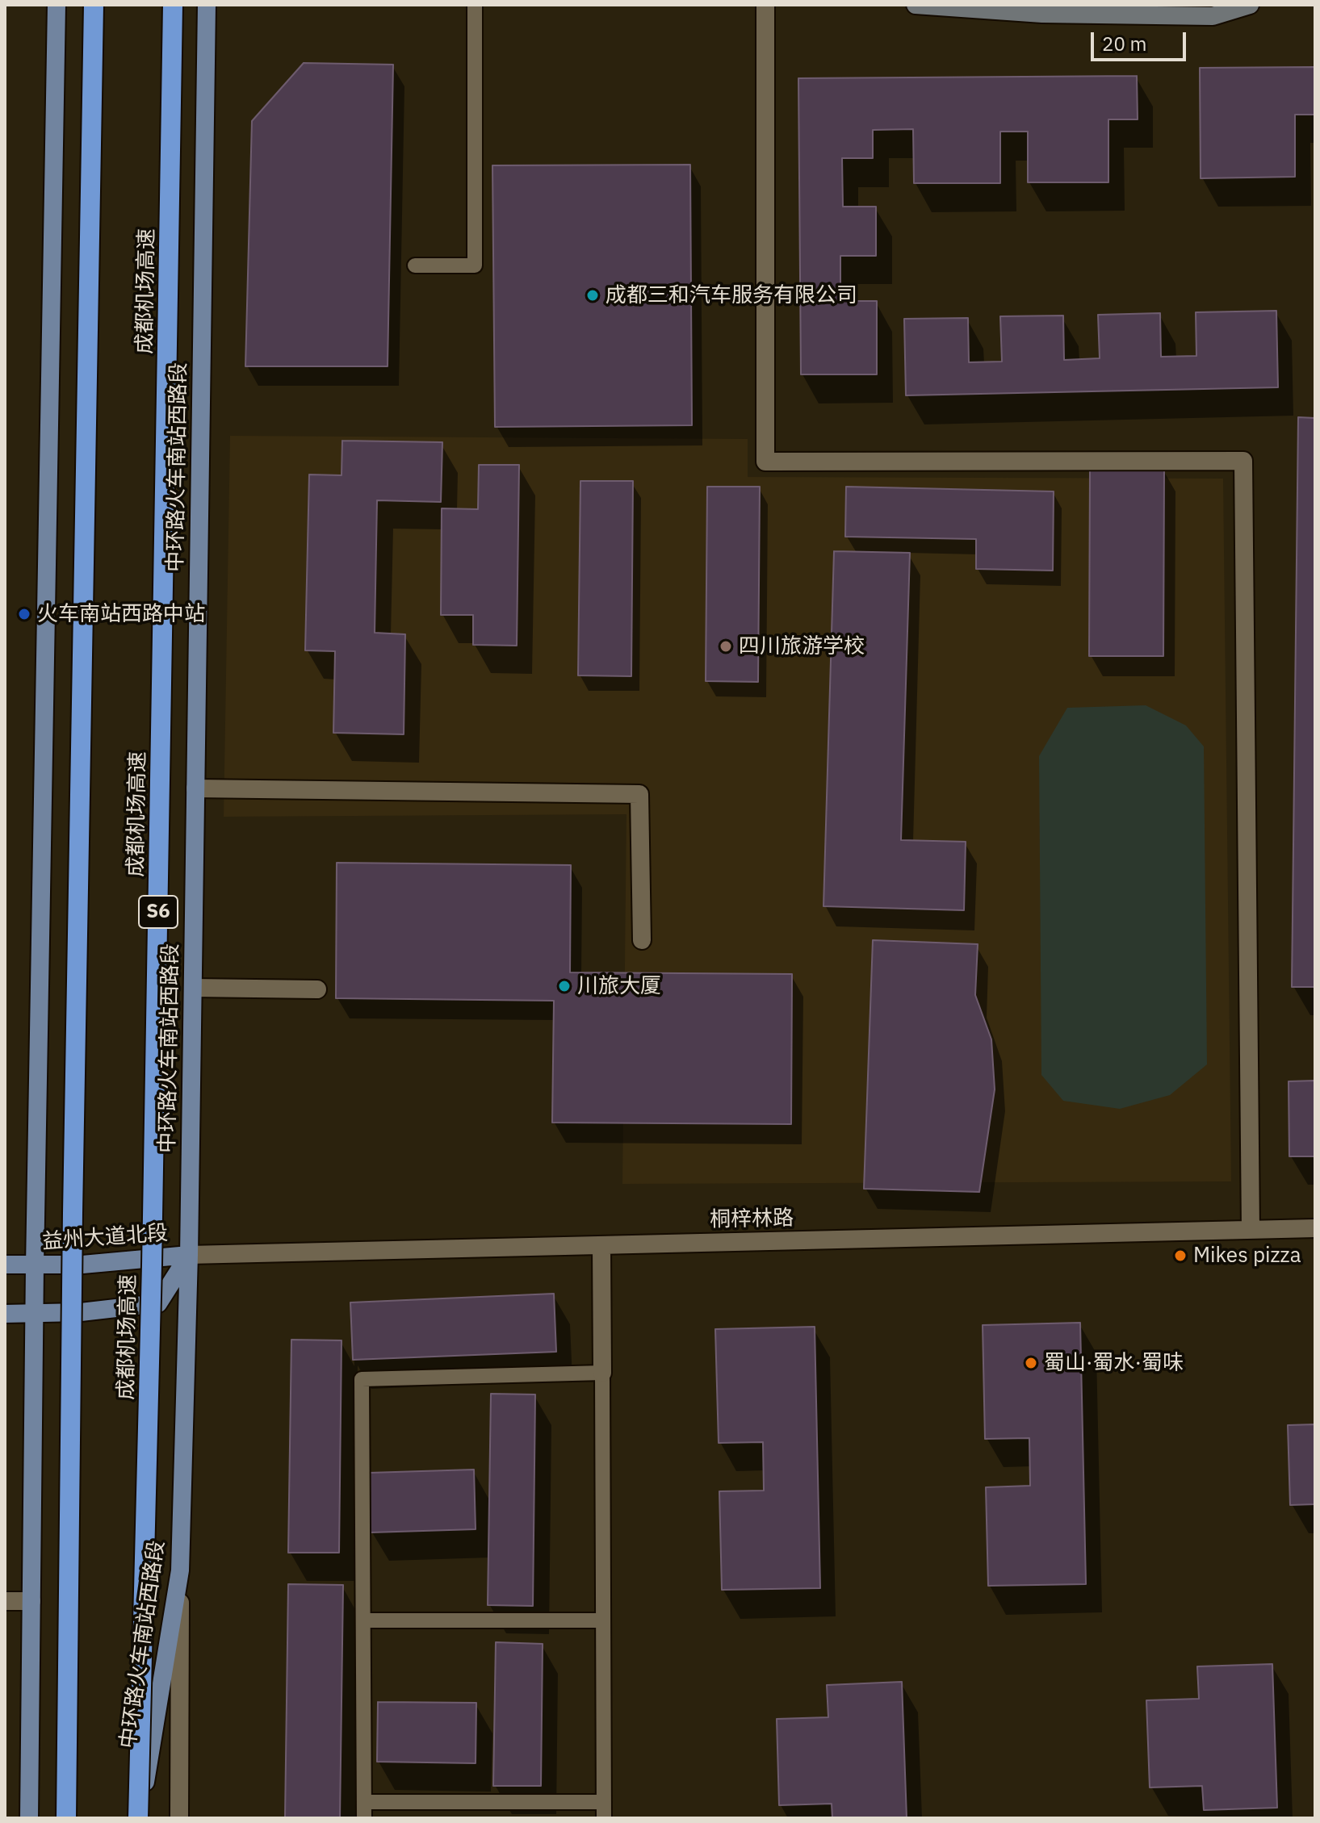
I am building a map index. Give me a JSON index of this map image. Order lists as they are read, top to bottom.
{
  "streets": {
    "highway": ["成都机场高速", "S6"],
    "main road": ["中环路火车南站西路段", "益州大道北段"],
    "street": ["桐梓林路"]
  },
  "crossings": [
    ["成都机场高速", "中环路火车南站西路段"],
    ["中环路火车南站西路段", "桐梓林路"],
    ["中环路火车南站西路段", "益州大道北段"],
    ["桐梓林路", "益州大道北段"]
  ],
  "places": [
    "成都三和汽车服务有限公司",
    "火车南站西路中站",
    "四川旅游学校",
    "川旅大厦",
    "Mikes pizza",
    "蜀山·蜀水·蜀味"
  ],
  "scale_bar": "20 m"
}
